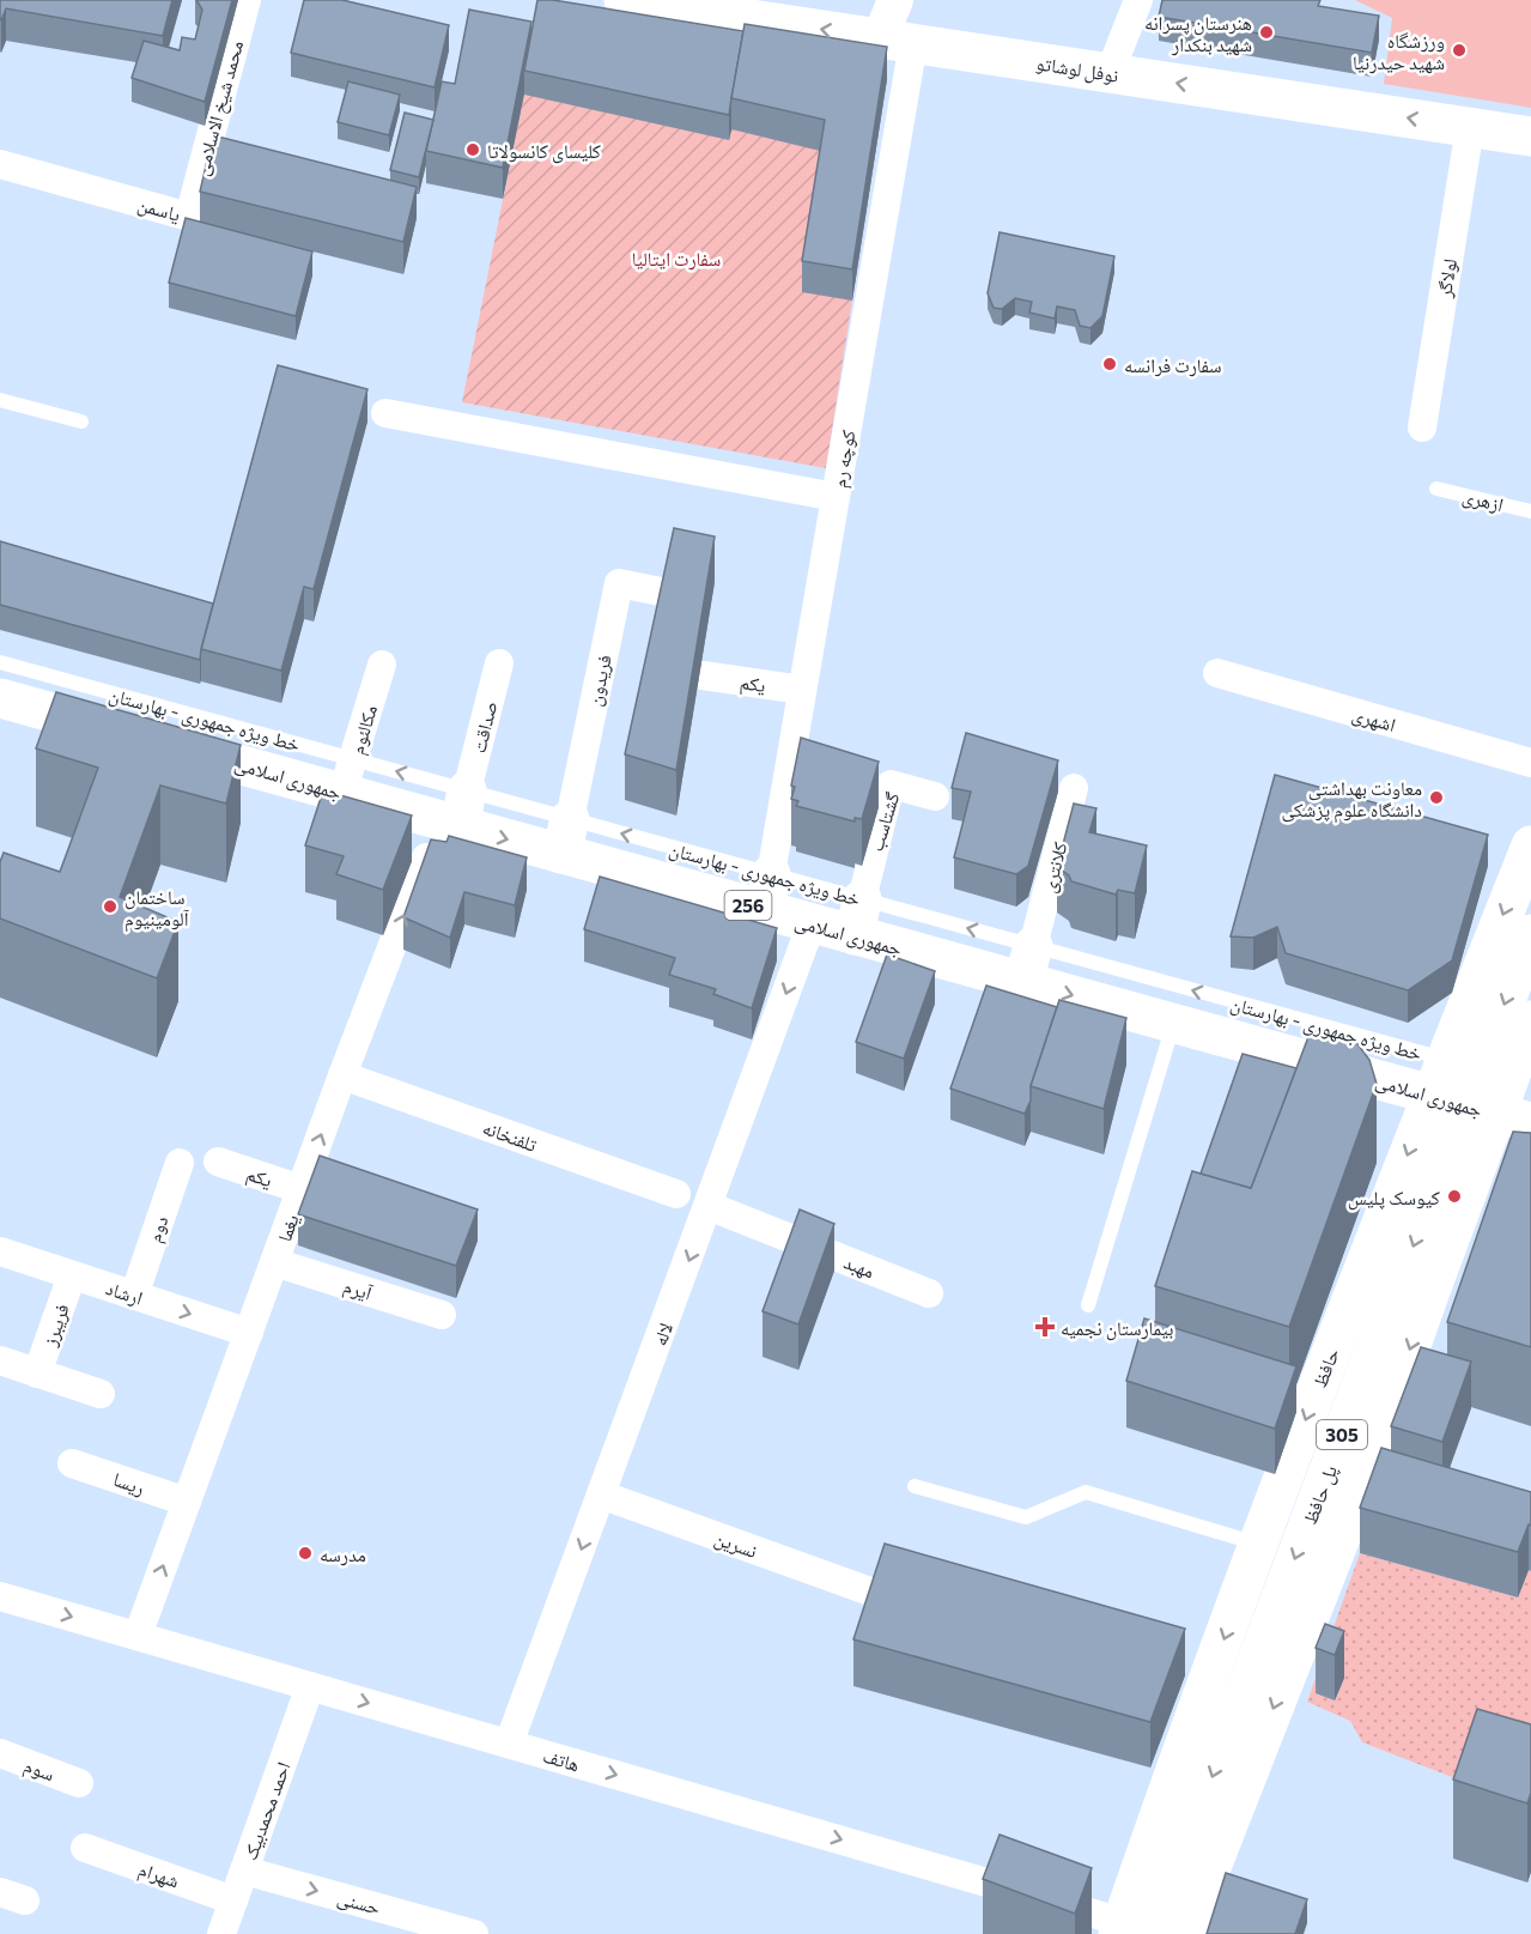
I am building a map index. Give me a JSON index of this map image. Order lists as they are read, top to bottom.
{
  "streets": {
    "main road": [
      "نوفل لوشاتو",
      "جمهوری اسلامی",
      "256",
      "حافظ",
      "305",
      "پل حافظ"
    ],
    "street": [
      "محمد شیخ الاسلامی",
      "یاسمن",
      "لولاگر",
      "کوچه رم",
      "فریدون",
      "یکم",
      "اشهری",
      "صداقت",
      "مکالئوم",
      "گشتاسب",
      "کلانتری",
      "تلفنخانه",
      "یغما",
      "دوم",
      "مهبد",
      "آیرم",
      "ارشاد",
      "فریبرز",
      "لاله",
      "ریسا",
      "نسرین",
      "هاتف",
      "سوم",
      "احمد محمدبیک",
      "شهرام",
      "حسنی"
    ],
    "lane": ["ازهری", "خط ویژه جمهوری - بهارستان"]
  },
  "crossings": [
    ["نوفل لوشاتو", "لولاگر"],
    ["نوفل لوشاتو", "کوچه رم"],
    ["محمد شیخ الاسلامی", "یاسمن"],
    ["کوچه رم", "یکم"],
    ["کوچه رم", "خط ویژه جمهوری - بهارستان"],
    ["کوچه رم", "جمهوری اسلامی"],
    ["فریدون", "جمهوری اسلامی"],
    ["یکم", "یغما"],
    ["خط ویژه جمهوری - بهارستان", "مکالئوم"],
    ["خط ویژه جمهوری - بهارستان", "جمهوری اسلامی"],
    ["خط ویژه جمهوری - بهارستان", "گشتاسب"],
    ["خط ویژه جمهوری - بهارستان", "کلانتری"],
    ["خط ویژه جمهوری - بهارستان", "حافظ"],
    ["صداقت", "جمهوری اسلامی"],
    ["صداقت", "یغما"],
    ["مکالئوم", "جمهوری اسلامی"],
    ["جمهوری اسلامی", "گشتاسب"],
    ["جمهوری اسلامی", "کلانتری"],
    ["جمهوری اسلامی", "یغما"],
    ["جمهوری اسلامی", "لاله"],
    ["جمهوری اسلامی", "حافظ"],
    ["تلفنخانه", "یغما"],
    ["یغما", "آیرم"],
    ["یغما", "ارشاد"],
    ["یغما", "ریسا"],
    ["یغما", "هاتف"],
    ["دوم", "ارشاد"],
    ["مهبد", "لاله"],
    ["ارشاد", "فریبرز"],
    ["لاله", "نسرین"],
    ["لاله", "هاتف"],
    ["حافظ", "پل حافظ"],
    ["حافظ", "هاتف"],
    ["پل حافظ", "هاتف"],
    ["هاتف", "احمد محمدبیک"],
    ["احمد محمدبیک", "شهرام"],
    ["احمد محمدبیک", "حسنی"]
  ],
  "one_way": [
    "نوفل لوشاتو",
    "خط ویژه جمهوری - بهارستان",
    "یغما",
    "ارشاد",
    "لاله",
    "هاتف",
    "حسنی"
  ],
  "parks": ["سفارت ایتالیا"],
  "places": {
    "other": [
      "هنرستان پسرانه شهید بنکدار",
      "ورزشگاه شهید حیدرنیا",
      "کلیسای کانسولاتا",
      "سفارت فرانسه",
      "معاونت بهداشتی دانشگاه علوم پزشکی",
      "ساختمان آلومینیوم",
      "کیوسک پلیس",
      "مدرسه"
    ],
    "health": ["بیمارستان نجمیه"]
  }
}
